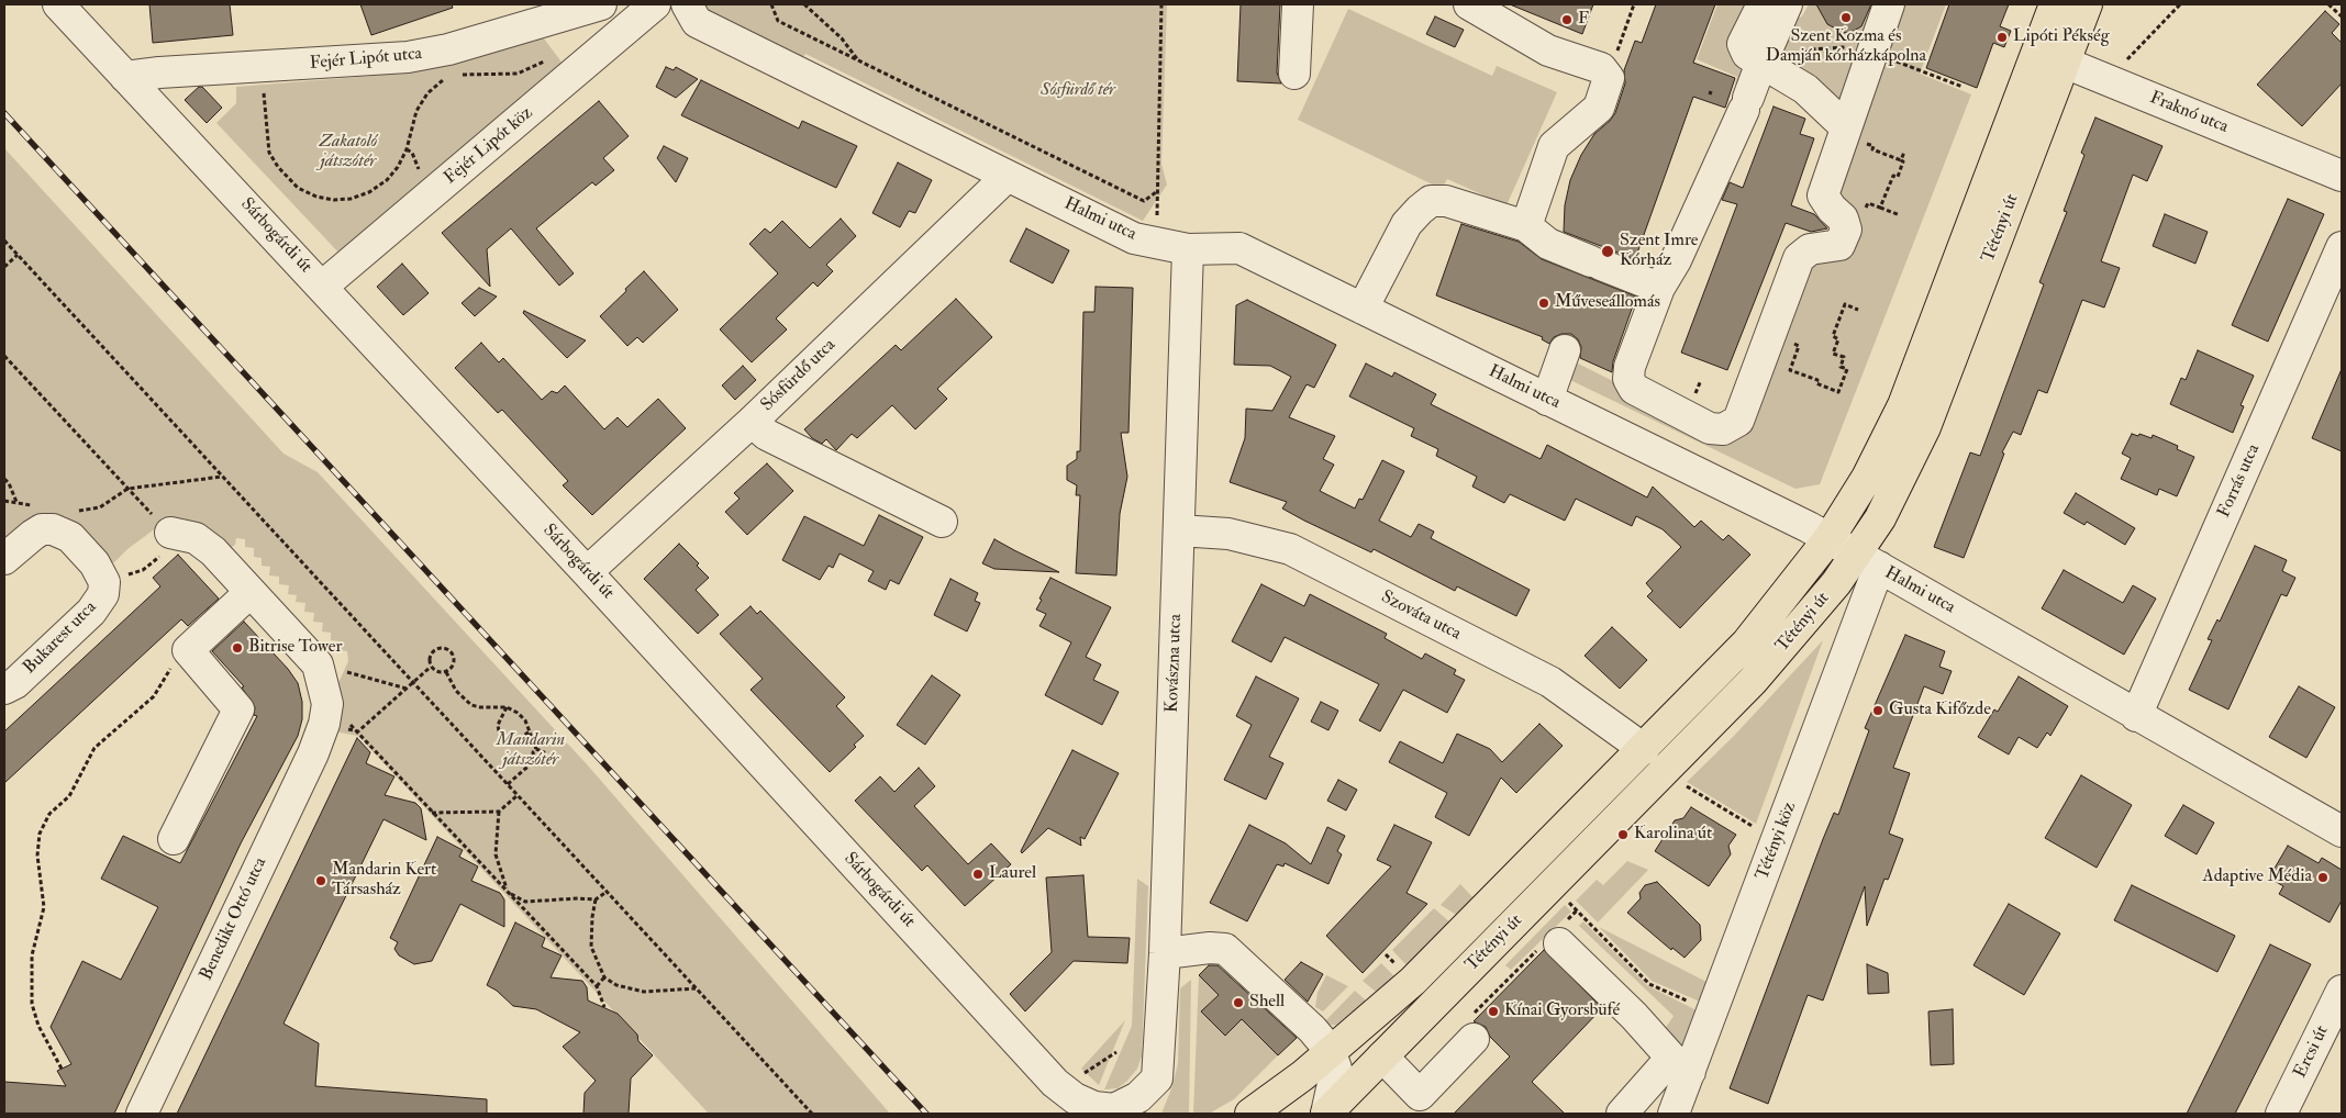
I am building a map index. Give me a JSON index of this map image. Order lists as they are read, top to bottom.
{
  "streets": {
    "main road": ["Tétényi út"],
    "street": [
      "Fejér Lipót utca",
      "Fraknó utca",
      "Fejér Lipót köz",
      "Halmi utca",
      "Sárbogárdi út",
      "Sósfürdő utca",
      "Forrás utca",
      "Szováta utca",
      "Bukarest utca",
      "Kovászna utca",
      "Tétényi köz",
      "Benedikt Ottó utca",
      "Ercsi út"
    ]
  },
  "crossings": [
    ["Fejér Lipót utca", "Sárbogárdi út"],
    ["Fraknó utca", "Tétényi út"],
    ["Fejér Lipót köz", "Sárbogárdi út"],
    ["Halmi utca", "Tétényi út"],
    ["Halmi utca", "Sósfürdő utca"],
    ["Halmi utca", "Forrás utca"],
    ["Halmi utca", "Kovászna utca"],
    ["Halmi utca", "Tétényi köz"],
    ["Tétényi út", "Szováta utca"],
    ["Tétényi út", "Tétényi köz"],
    ["Sárbogárdi út", "Sósfürdő utca"],
    ["Szováta utca", "Kovászna utca"]
  ],
  "parks": ["Sósfürdő tér", "Zakatoló játszótér", "Mandarin játszótér"],
  "places": [
    "Szent Kozma és Damján kórházkápolna",
    "F",
    "Lipóti Pékség",
    "Szent Imre Kórház",
    "Műveseállomás",
    "Bitrise Tower",
    "Gusta Kifőzde",
    "Karolina út",
    "Laurel",
    "Adaptive Média",
    "Mandarin Kert Társasház",
    "Shell",
    "Kínai Gyorsbüfé"
  ]
}
